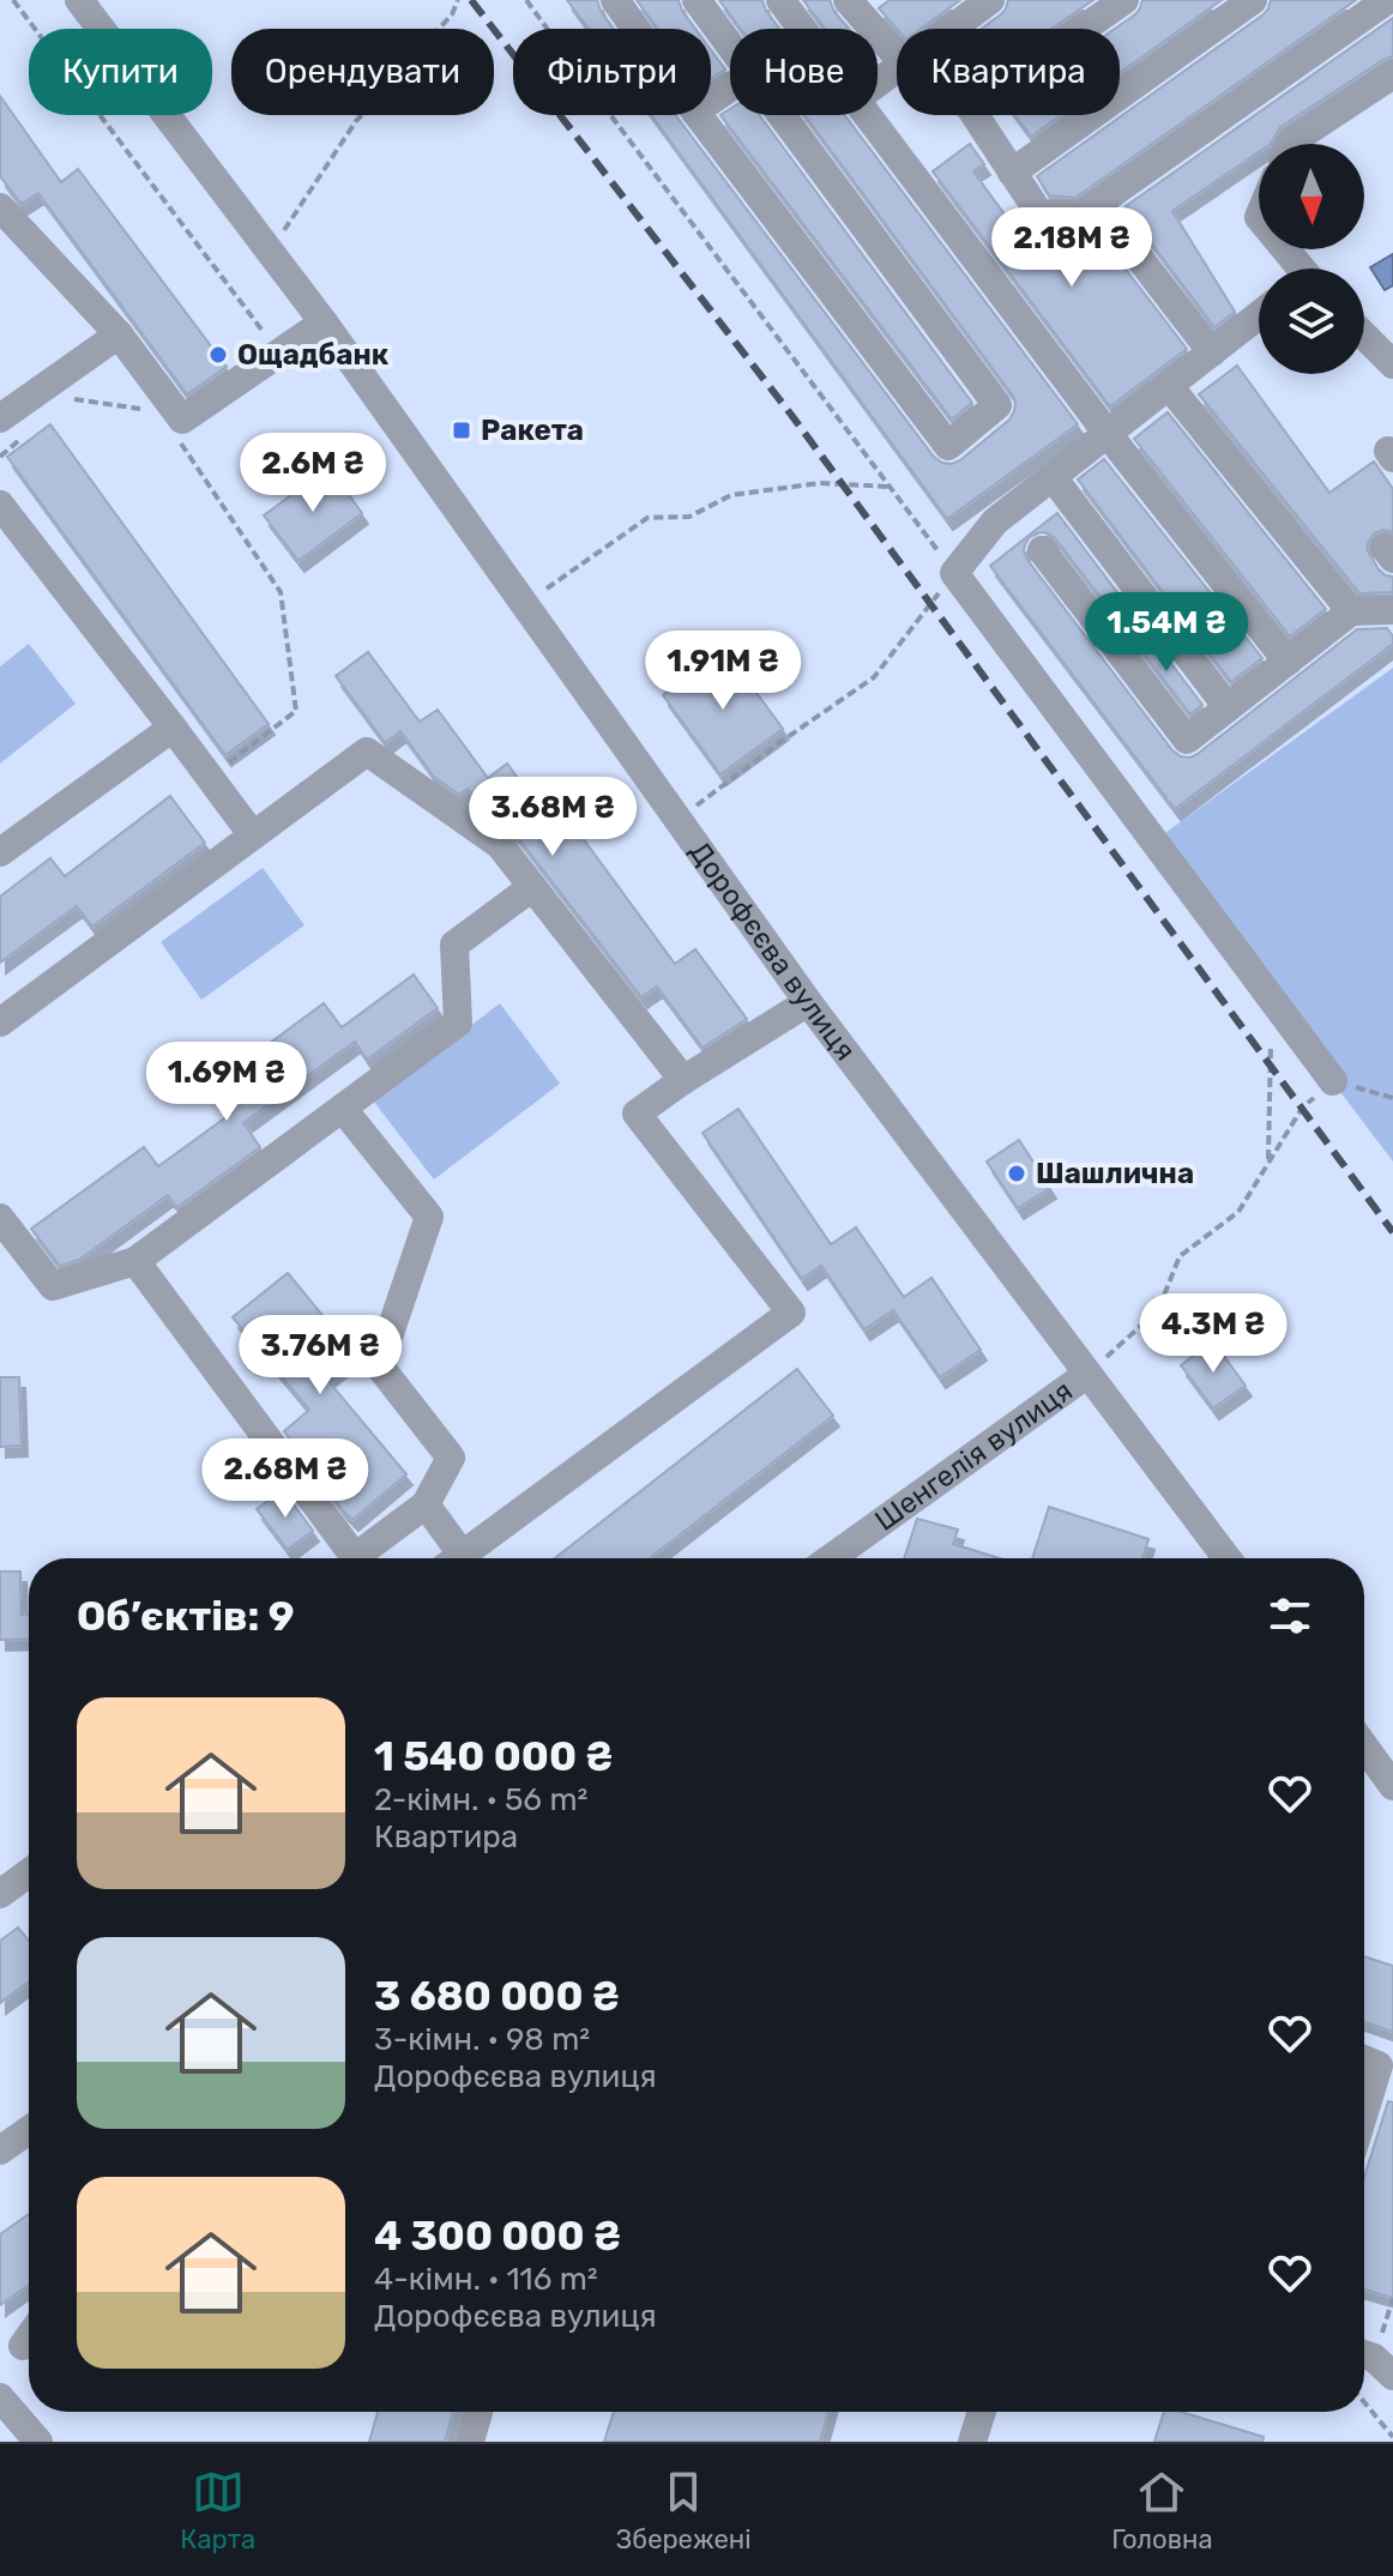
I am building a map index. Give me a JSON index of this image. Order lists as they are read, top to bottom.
{
  "streets": {
    "street": ["Дорофєєва вулиця", "Шенгелія вулиця"]
  },
  "crossings": [
    ["Дорофєєва вулиця", "Шенгелія вулиця"]
  ],
  "places": {
    "other": ["Ощадбанк", "Шашлична"],
    "transit": ["Ракета"]
  },
  "north": "bottom",
  "page": {
    "chip": [
      "Купити",
      "Орендувати",
      "Фільтри",
      "Нове",
      "Квартира"
    ],
    "price": [
      "2.18M ₴",
      "2.6M ₴",
      "1.54M ₴",
      "1.91M ₴",
      "3.68M ₴",
      "1.69M ₴",
      "4.3M ₴",
      "3.76M ₴",
      "2.68M ₴"
    ],
    "heading": "Об’єктів: 9",
    "list": [
      {
        "name": "1 540 000 ₴",
        "note": "2-кімн. · 56 m² · Квартира"
      },
      {
        "name": "3 680 000 ₴",
        "note": "3-кімн. · 98 m² · Дорофєєва вулиця"
      },
      {
        "name": "4 300 000 ₴",
        "note": "4-кімн. · 116 m² · Дорофєєва вулиця"
      }
    ],
    "tabs": ["Карта", "Збережені", "Головна"]
  }
}
